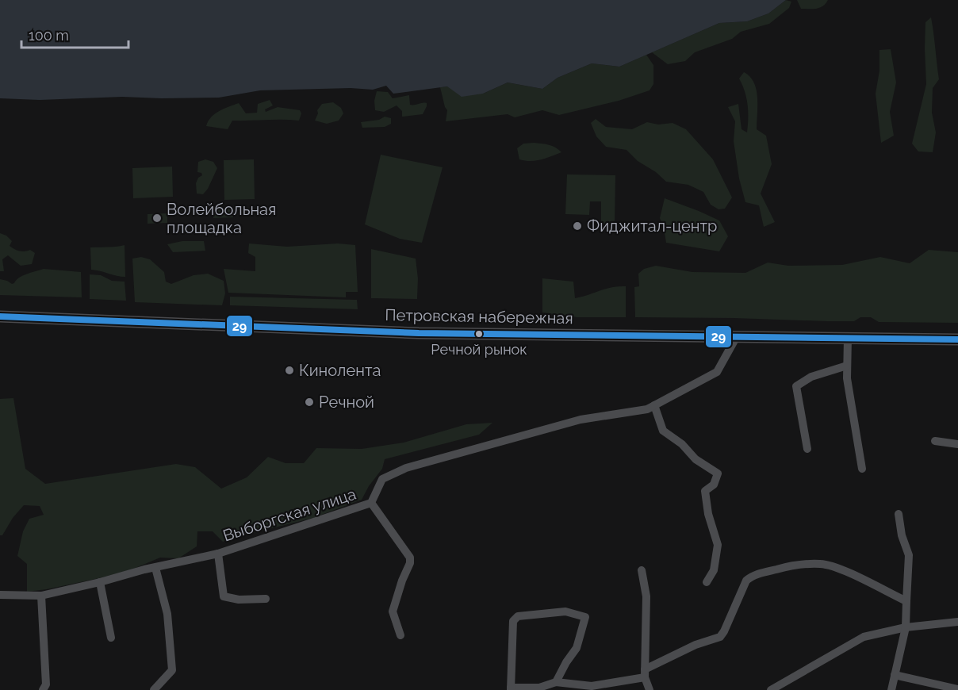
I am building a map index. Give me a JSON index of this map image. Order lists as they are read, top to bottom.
{
  "streets": {
    "main road": ["Петровская набережная"],
    "street": ["Выборгская улица"]
  },
  "crossings": [
    ["Петровская набережная", "Выборгская улица"]
  ],
  "places": [
    "Волейбольная площадка",
    "Фиджитал-центр",
    "Речной рынок",
    "Кинолента",
    "Речной"
  ],
  "lines": ["transit line 29"],
  "scale_bar": "100 m"
}
